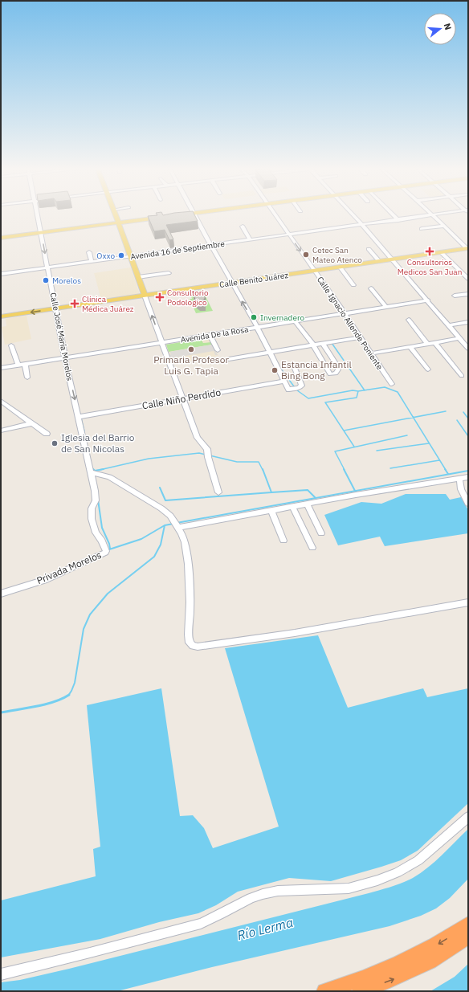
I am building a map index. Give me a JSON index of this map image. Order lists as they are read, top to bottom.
{
  "streets": {
    "main road": ["Calle Benito Juárez"],
    "street": [
      "Avenida 16 de Septiembre",
      "Calle Ignacio Allende Poniente",
      "Avenida De la Rosa",
      "Calle José María Morelos",
      "Calle Niño Perdido",
      "Privada Morelos"
    ]
  },
  "crossings": [
    ["Avenida 16 de Septiembre", "Calle Ignacio Allende Poniente"],
    ["Avenida 16 de Septiembre", "Calle José María Morelos"],
    ["Calle Benito Juárez", "Calle Ignacio Allende Poniente"],
    ["Calle Benito Juárez", "Calle José María Morelos"],
    ["Calle Ignacio Allende Poniente", "Avenida De la Rosa"],
    ["Avenida De la Rosa", "Calle José María Morelos"],
    ["Calle José María Morelos", "Calle Niño Perdido"],
    ["Calle José María Morelos", "Privada Morelos"]
  ],
  "water": ["Río Lerma"],
  "places": {
    "health": ["Consultorios Medicos San Juan", "Consultorio Podologico", "Clínica Médica Juárez"],
    "other": [
      "Cetec San Mateo Atenco",
      "Oxxo",
      "Morelos",
      "Invernadero",
      "Primaria Profesor Luis G. Tapia",
      "Estancia Infantil Bing Bong",
      "Iglesia del Barrio de San Nicolas"
    ]
  },
  "north": "right"
}
